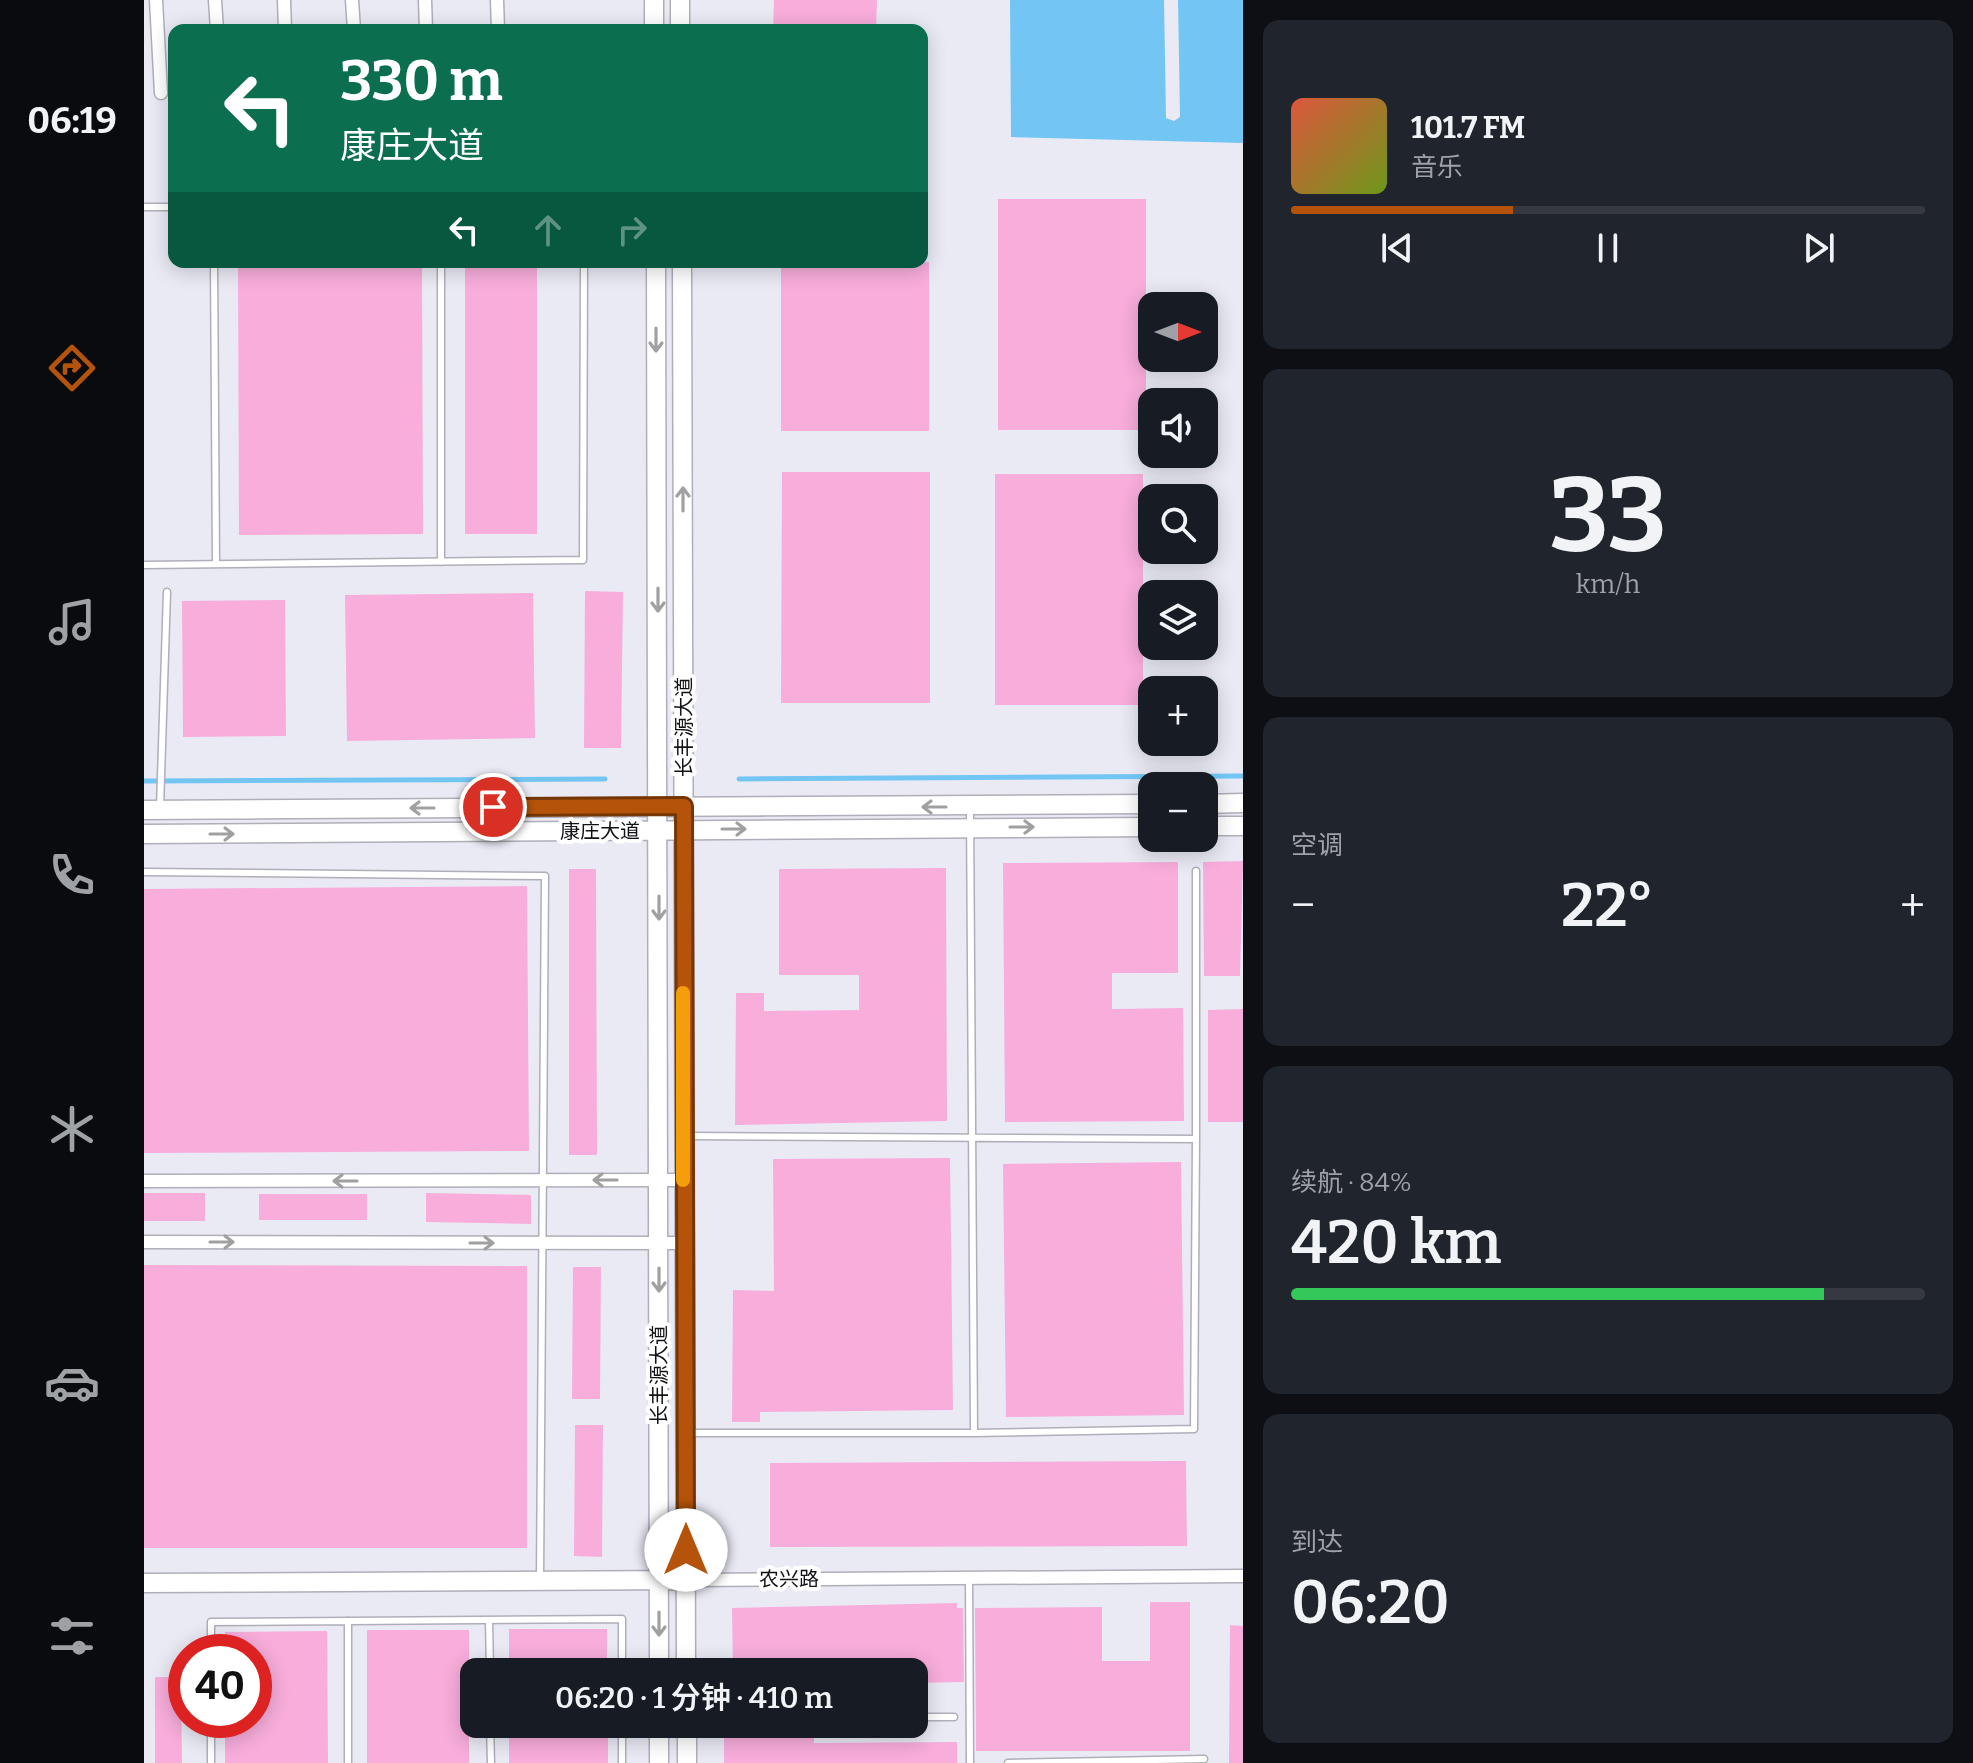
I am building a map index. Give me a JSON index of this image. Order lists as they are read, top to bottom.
{
  "streets": {
    "main road": ["长丰源大道", "康庄大道", "农兴路"]
  },
  "crossings": [
    ["长丰源大道", "康庄大道"],
    ["长丰源大道", "农兴路"]
  ],
  "north": "right",
  "page": {
    "tabs": "06:19",
    "turn": ["330 m", "康庄大道"],
    "song": ["101.7 FM", "音乐"],
    "map_buttons": ["+", "−"],
    "tile": [
      ["33", "km/h"],
      "空调",
      ["续航 · 84%", "420 km"],
      ["到达", "06:20"]
    ],
    "heat": ["−", "22°", "+"],
    "limit": "40",
    "trip": "06:20 · 1 分钟 · 410 m"
  }
}
